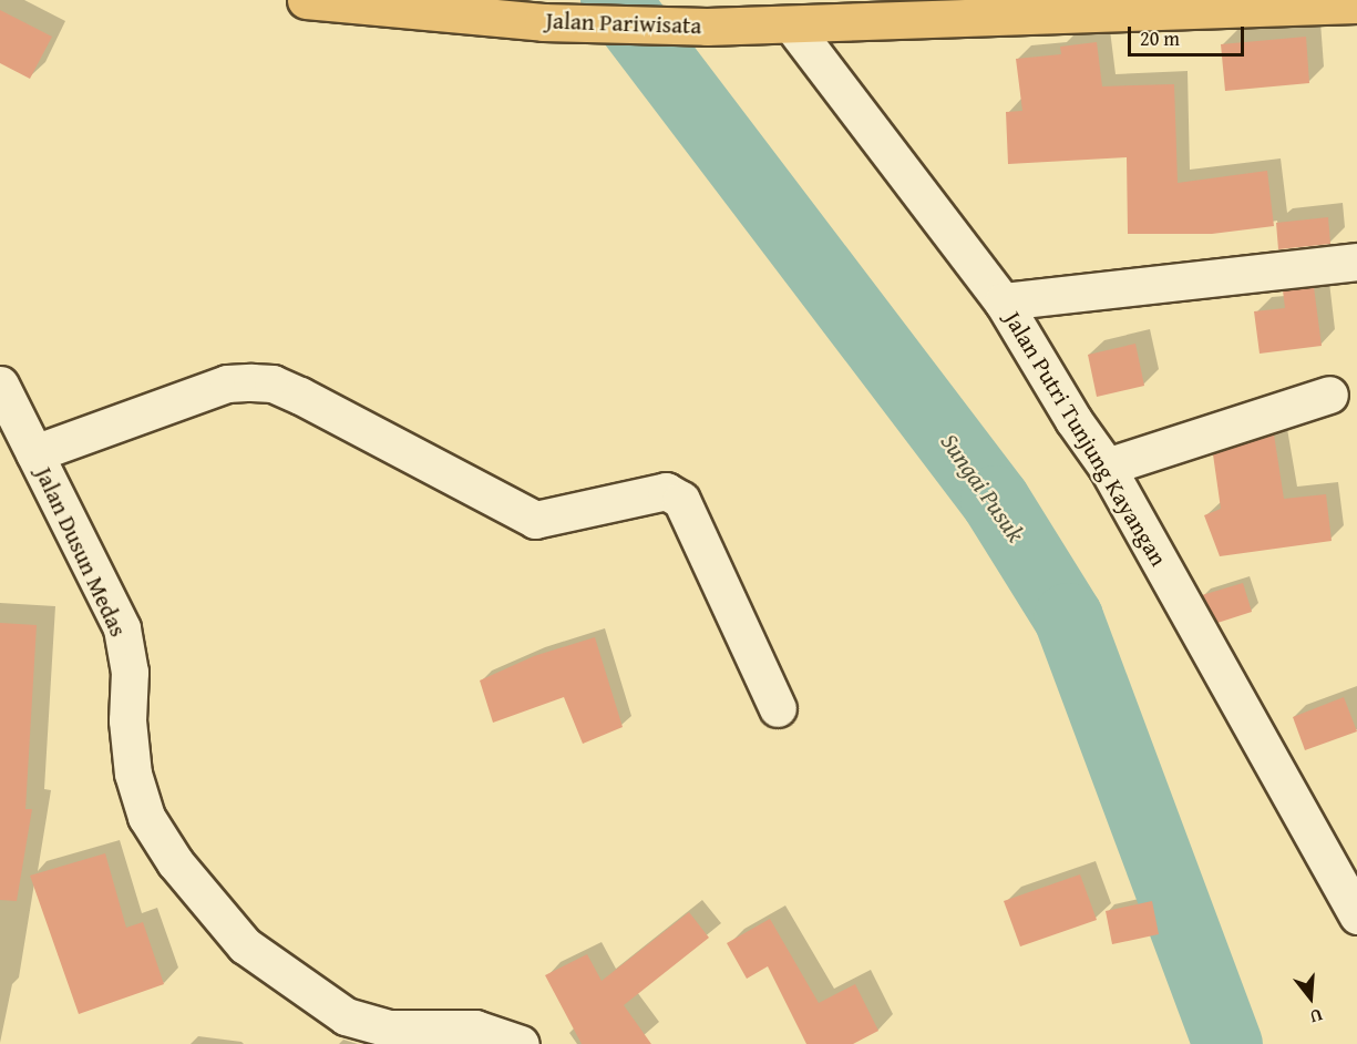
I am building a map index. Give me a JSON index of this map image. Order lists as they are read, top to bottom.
{
  "streets": {
    "main road": ["Jalan Pariwisata"],
    "street": ["Jalan Putri Tunjung Kayangan", "Jalan Dusun Medas"]
  },
  "crossings": [
    ["Jalan Pariwisata", "Jalan Putri Tunjung Kayangan"]
  ],
  "water": ["Sungai Pusuk"],
  "scale_bar": "20 m",
  "north": "bottom"
}
